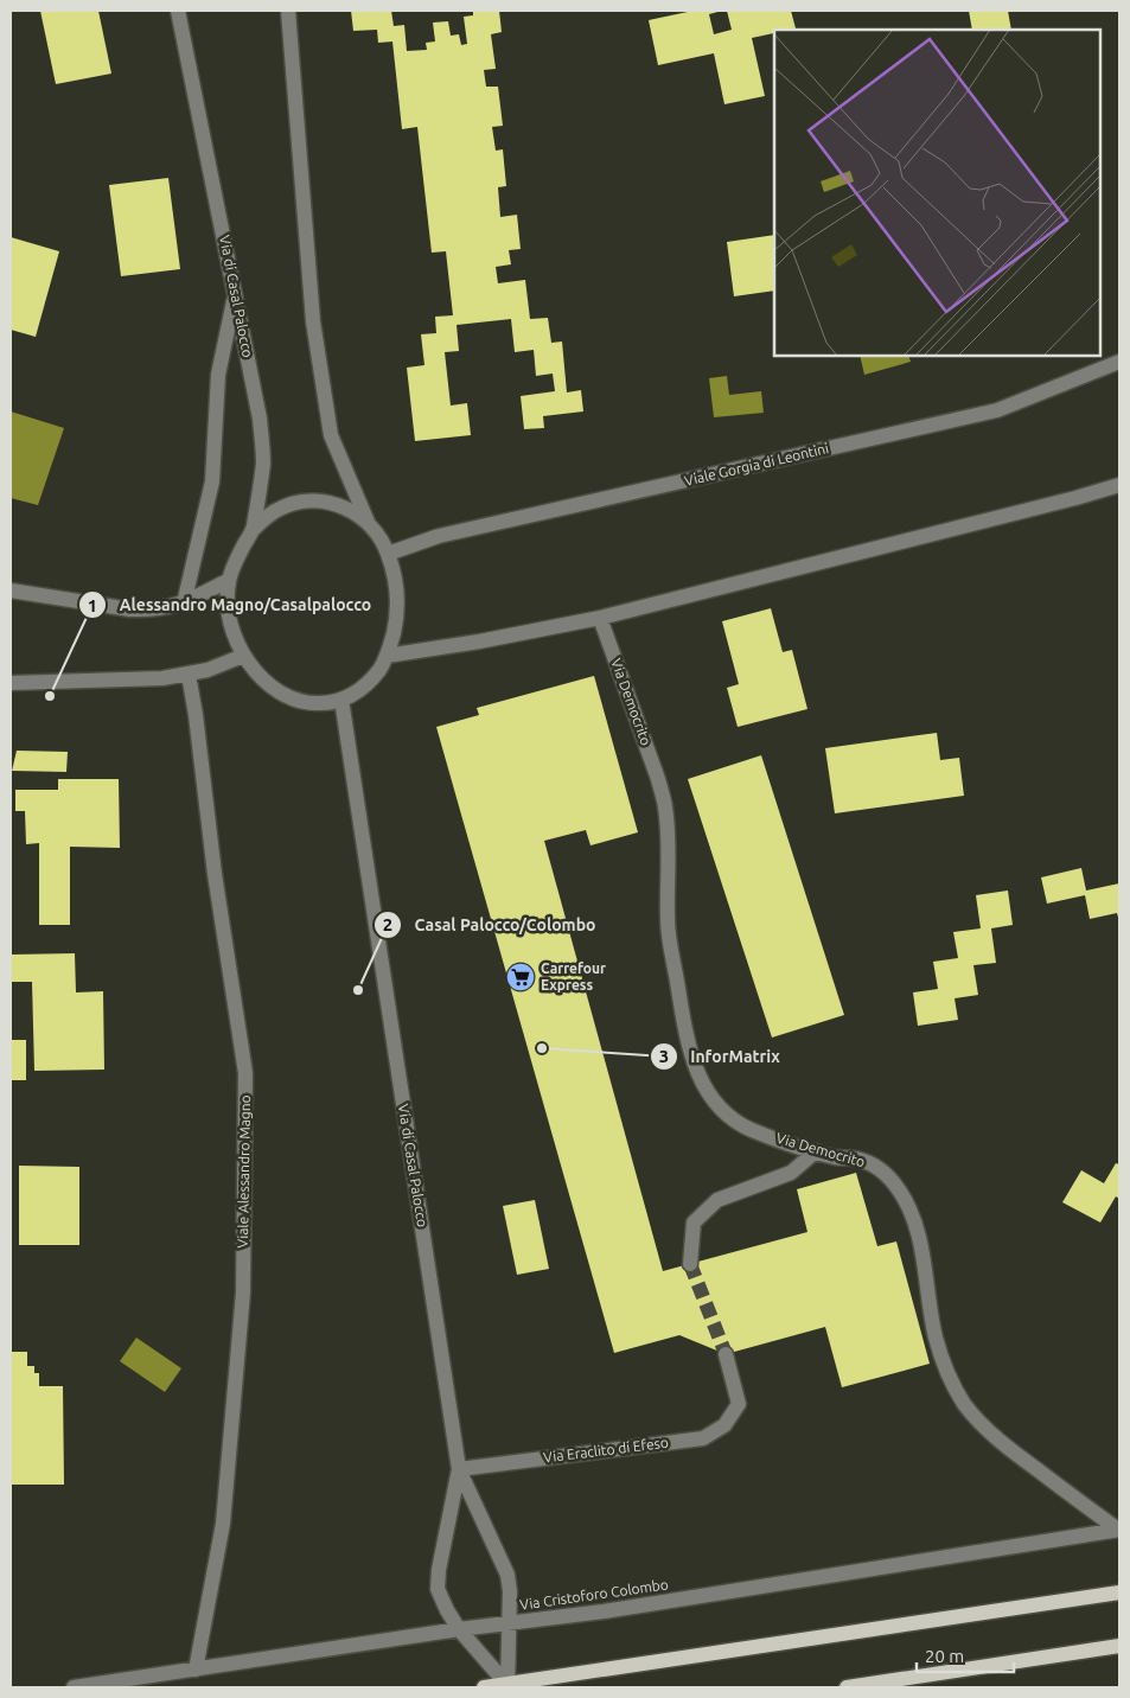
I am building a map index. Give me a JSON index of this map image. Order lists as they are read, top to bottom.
{
  "streets": {
    "street": [
      "Via di Casal Palocco",
      "Viale Gorgia di Leontini",
      "Via Democrito",
      "Viale Alessandro Magno",
      "Via Eraclito di Efeso",
      "Via Cristoforo Colombo"
    ]
  },
  "crossings": [
    ["Via di Casal Palocco", "Viale Gorgia di Leontini"],
    ["Via di Casal Palocco", "Via Eraclito di Efeso"],
    ["Via di Casal Palocco", "Via Cristoforo Colombo"],
    ["Via Democrito", "Via Cristoforo Colombo"],
    ["Viale Alessandro Magno", "Via Cristoforo Colombo"]
  ],
  "places": {
    "other": ["Alessandro Magno/Casalpalocco", "Casal Palocco/Colombo", "InforMatrix"],
    "supermarket": ["Carrefour Express"]
  },
  "scale_bar": "20 m"
}
